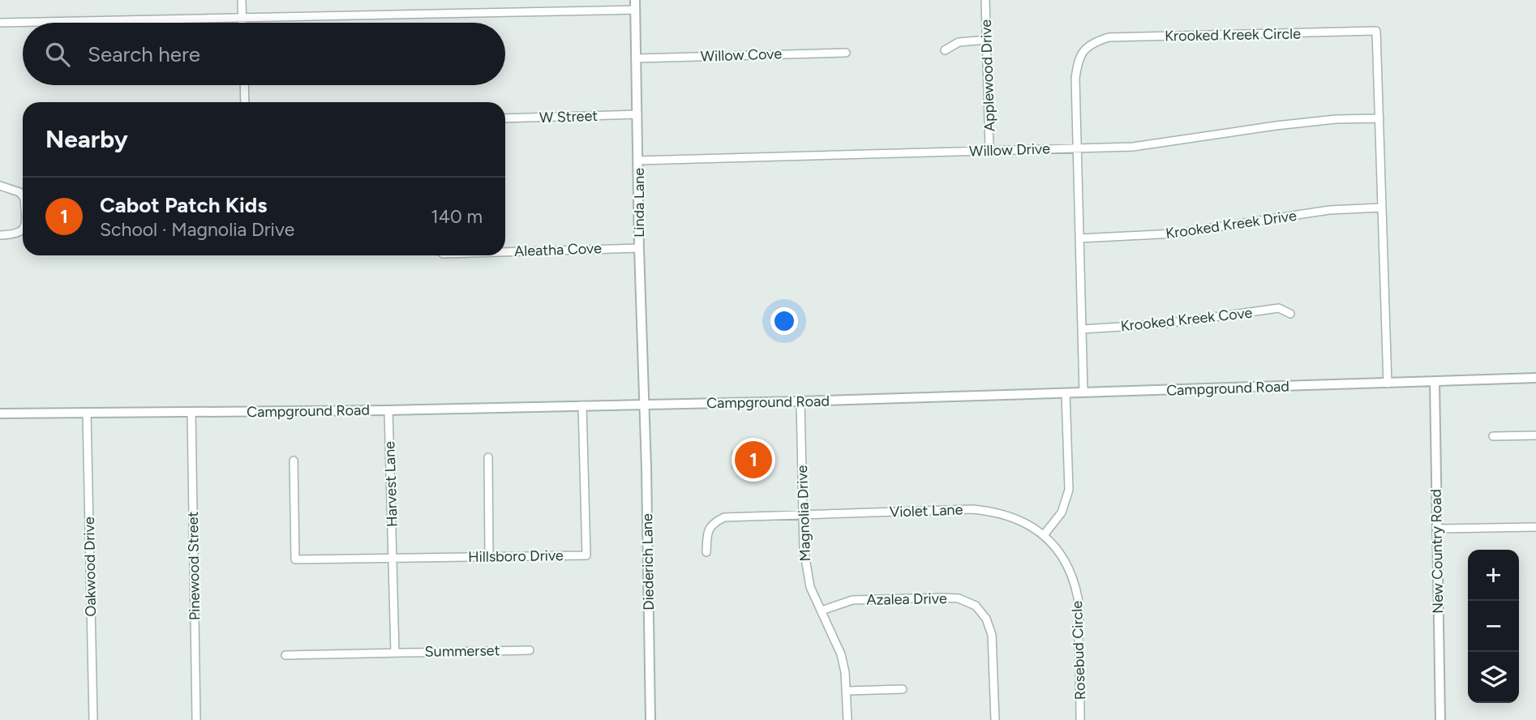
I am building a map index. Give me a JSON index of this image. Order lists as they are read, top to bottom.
{
  "streets": {
    "street": [
      "Krooked Kreek Circle",
      "Willow Cove",
      "Applewood Drive",
      "W Street",
      "Willow Drive",
      "Linda Lane",
      "Krooked Kreek Drive",
      "Aleatha Cove",
      "Krooked Kreek Cove",
      "Campground Road",
      "Harvest Lane",
      "Violet Lane",
      "Magnolia Drive",
      "New Country Road",
      "Hillsboro Drive",
      "Diederich Lane",
      "Pinewood Street",
      "Oakwood Drive",
      "Azalea Drive",
      "Rosebud Circle",
      "Summerset"
    ]
  },
  "crossings": [
    ["Krooked Kreek Circle", "Willow Drive"],
    ["Krooked Kreek Circle", "Krooked Kreek Drive"],
    ["Krooked Kreek Circle", "Krooked Kreek Cove"],
    ["Krooked Kreek Circle", "Campground Road"],
    ["Willow Cove", "Linda Lane"],
    ["Applewood Drive", "Willow Drive"],
    ["W Street", "Linda Lane"],
    ["Willow Drive", "Linda Lane"],
    ["Linda Lane", "Aleatha Cove"],
    ["Linda Lane", "Campground Road"],
    ["Linda Lane", "Diederich Lane"],
    ["Campground Road", "Harvest Lane"],
    ["Campground Road", "Magnolia Drive"],
    ["Campground Road", "New Country Road"],
    ["Campground Road", "Hillsboro Drive"],
    ["Campground Road", "Diederich Lane"],
    ["Campground Road", "Pinewood Street"],
    ["Campground Road", "Oakwood Drive"],
    ["Harvest Lane", "Hillsboro Drive"],
    ["Violet Lane", "Magnolia Drive"],
    ["Violet Lane", "Rosebud Circle"],
    ["Magnolia Drive", "Azalea Drive"]
  ],
  "page": {
    "search": "Search here",
    "heading": "Nearby",
    "list": [
      {
        "mark": "1",
        "name": "Cabot Patch Kids",
        "note": "School · Magnolia Drive",
        "value": "140 m"
      }
    ],
    "pins": "1",
    "map_buttons": ["+", "−"]
  }
}
